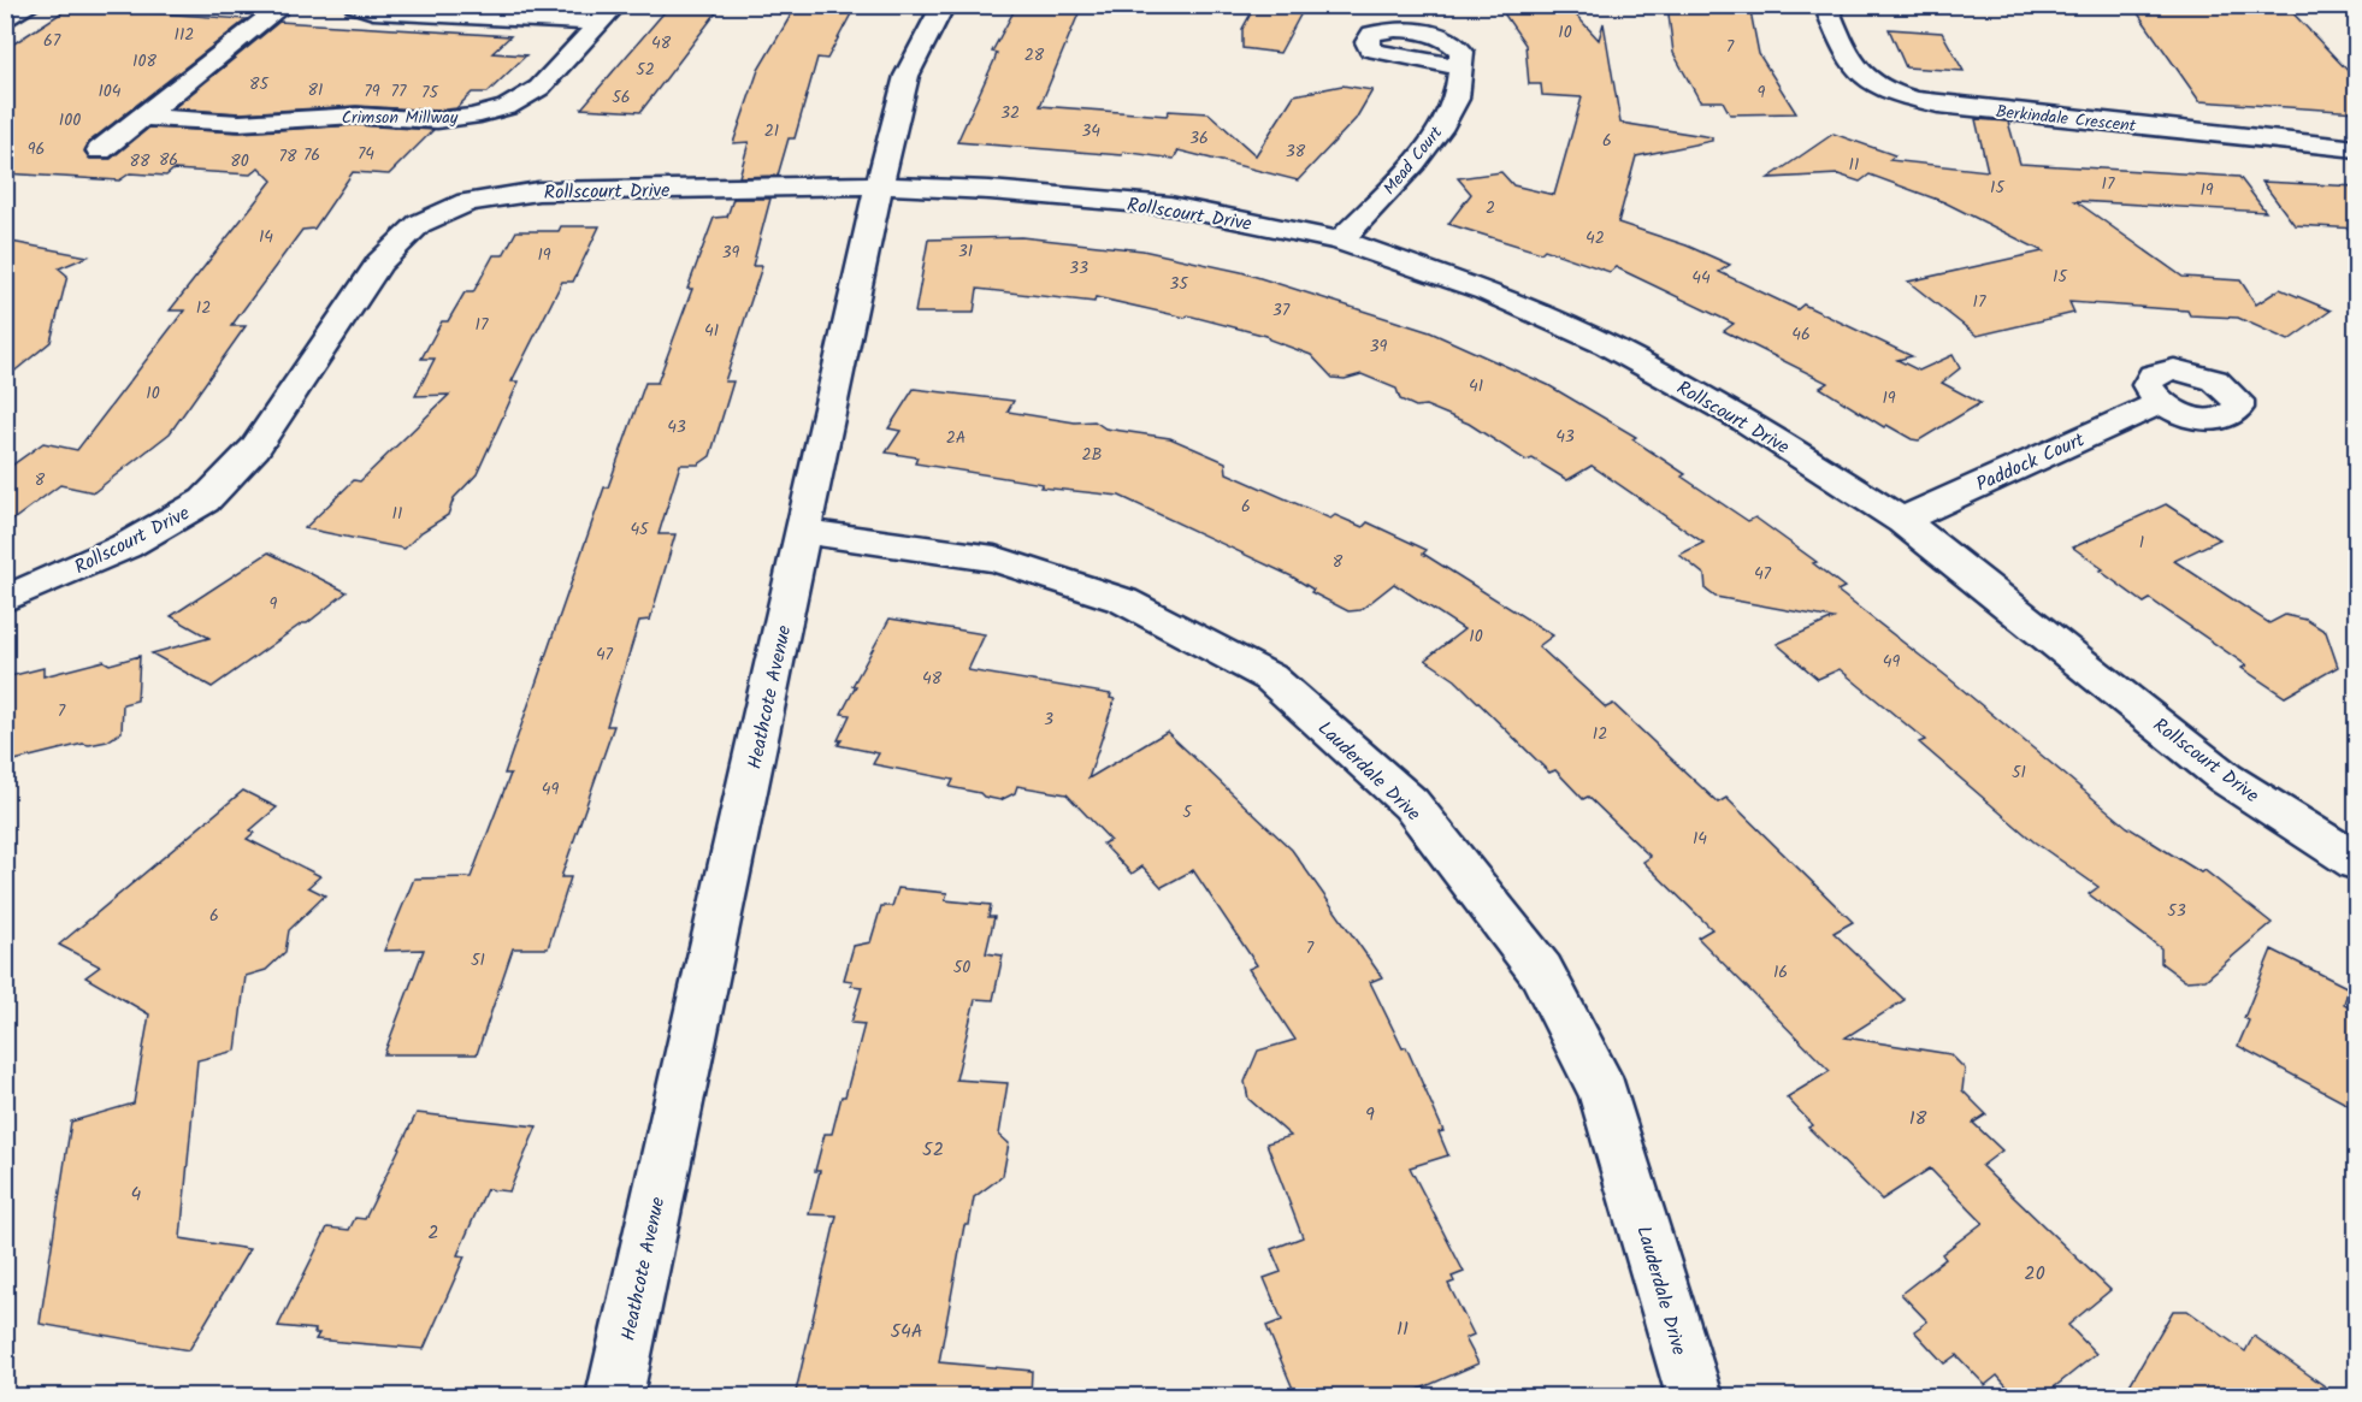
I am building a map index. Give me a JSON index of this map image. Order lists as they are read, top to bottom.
{
  "streets": {
    "street": [
      "Crimson Millway",
      "Berkindale Crescent",
      "Mead Court",
      "Rollscourt Drive",
      "Paddock Court",
      "Heathcote Avenue",
      "Lauderdale Drive"
    ]
  },
  "crossings": [
    ["Mead Court", "Rollscourt Drive"],
    ["Rollscourt Drive", "Paddock Court"],
    ["Rollscourt Drive", "Heathcote Avenue"],
    ["Heathcote Avenue", "Lauderdale Drive"]
  ],
  "house_numbers": [
    "10",
    "112",
    "67",
    "48",
    "7",
    "28",
    "108",
    "52",
    "85",
    "81",
    "104",
    "79",
    "77",
    "75",
    "9",
    "56",
    "32",
    "100",
    "21",
    "34",
    "36",
    "6",
    "96",
    "38",
    "74",
    "76",
    "78",
    "86",
    "88",
    "80",
    "11",
    "17",
    "15",
    "19",
    "2",
    "14",
    "42",
    "31",
    "39",
    "19",
    "33",
    "15",
    "44",
    "35",
    "17",
    "12",
    "37",
    "17",
    "41",
    "46",
    "39",
    "41",
    "10",
    "19",
    "43",
    "43",
    "2A",
    "2B",
    "8",
    "6",
    "11",
    "45",
    "1",
    "8",
    "47",
    "9",
    "10",
    "47",
    "49",
    "48",
    "7",
    "3",
    "12",
    "51",
    "49",
    "5",
    "14",
    "53",
    "6",
    "7",
    "51",
    "50",
    "16",
    "9",
    "18",
    "52",
    "4",
    "2",
    "20",
    "11",
    "54A"
  ]
}
